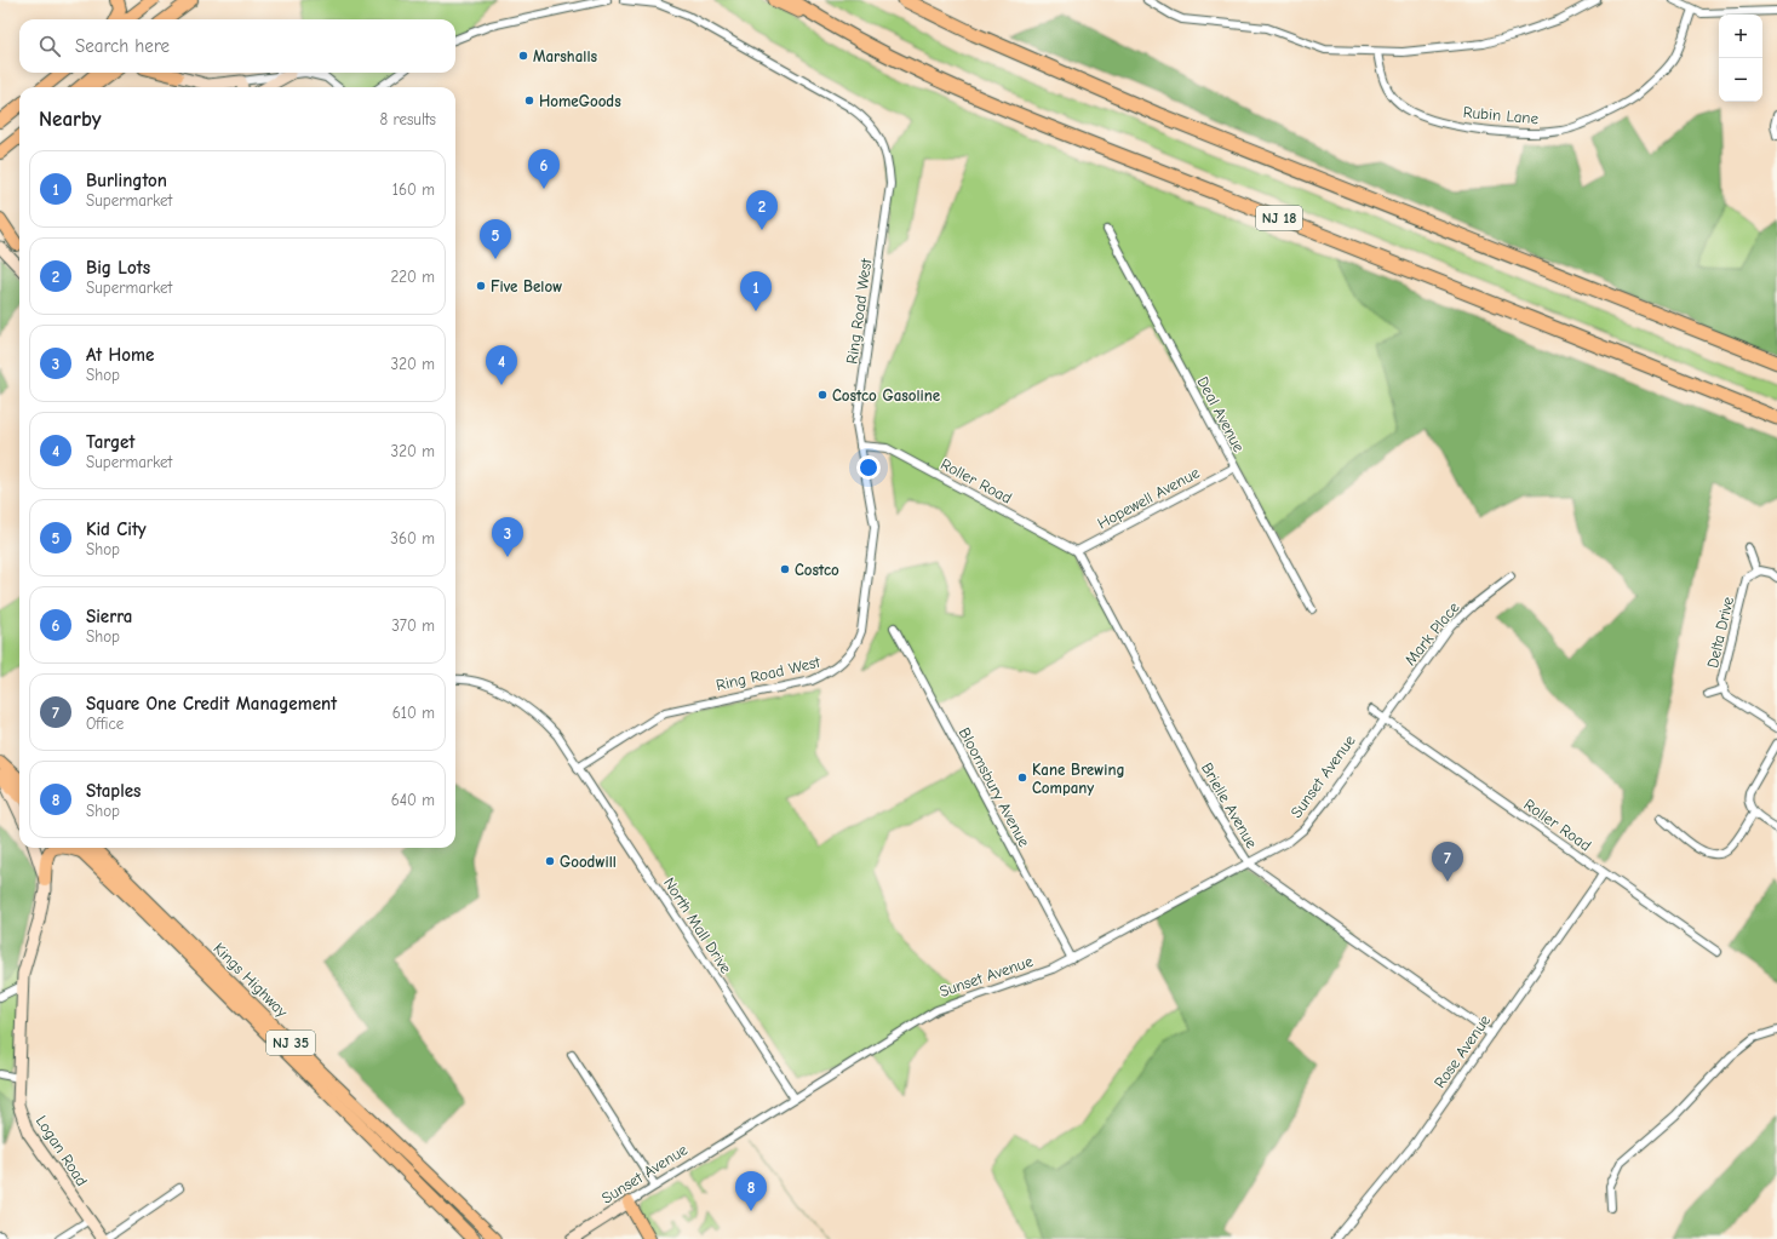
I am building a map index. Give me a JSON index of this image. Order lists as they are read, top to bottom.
{
  "streets": {
    "highway": ["NJ 18"],
    "main road": ["Kings Highway", "NJ 35"],
    "street": [
      "Rubin Lane",
      "Ring Road West",
      "Deal Avenue",
      "Roller Road",
      "Hopewell Avenue",
      "Delta Drive",
      "Mark Place",
      "Sunset Avenue",
      "Bloomsbury Avenue",
      "Brielle Avenue",
      "North Mall Drive",
      "Rose Avenue",
      "Logan Road"
    ]
  },
  "crossings": [
    ["Ring Road West", "Roller Road"],
    ["Ring Road West", "North Mall Drive"],
    ["Deal Avenue", "Hopewell Avenue"],
    ["Roller Road", "Hopewell Avenue"],
    ["Roller Road", "Mark Place"],
    ["Roller Road", "Sunset Avenue"],
    ["Roller Road", "Brielle Avenue"],
    ["Roller Road", "Rose Avenue"],
    ["Hopewell Avenue", "Brielle Avenue"],
    ["Mark Place", "Sunset Avenue"],
    ["Sunset Avenue", "Bloomsbury Avenue"],
    ["Sunset Avenue", "Brielle Avenue"],
    ["Sunset Avenue", "North Mall Drive"],
    ["Brielle Avenue", "Rose Avenue"]
  ],
  "places": [
    "Marshalls",
    "HomeGoods",
    "Five Below",
    "Costco Gasoline",
    "Costco",
    "Kane Brewing Company",
    "Goodwill"
  ],
  "page": {
    "map_buttons": ["+", "−"],
    "search": "Search here",
    "heading": ["Nearby", "8 results"],
    "pins": [
      "6",
      "2",
      "5",
      "1",
      "4",
      "3",
      "7",
      "8"
    ],
    "list": [
      {
        "mark": "1",
        "name": "Burlington",
        "note": "Supermarket",
        "value": "160 m"
      },
      {
        "mark": "2",
        "name": "Big Lots",
        "note": "Supermarket",
        "value": "220 m"
      },
      {
        "mark": "3",
        "name": "At Home",
        "note": "Shop",
        "value": "320 m"
      },
      {
        "mark": "4",
        "name": "Target",
        "note": "Supermarket",
        "value": "320 m"
      },
      {
        "mark": "5",
        "name": "Kid City",
        "note": "Shop",
        "value": "360 m"
      },
      {
        "mark": "6",
        "name": "Sierra",
        "note": "Shop",
        "value": "370 m"
      },
      {
        "mark": "7",
        "name": "Square One Credit Management",
        "note": "Office",
        "value": "610 m"
      },
      {
        "mark": "8",
        "name": "Staples",
        "note": "Shop",
        "value": "640 m"
      }
    ]
  }
}
